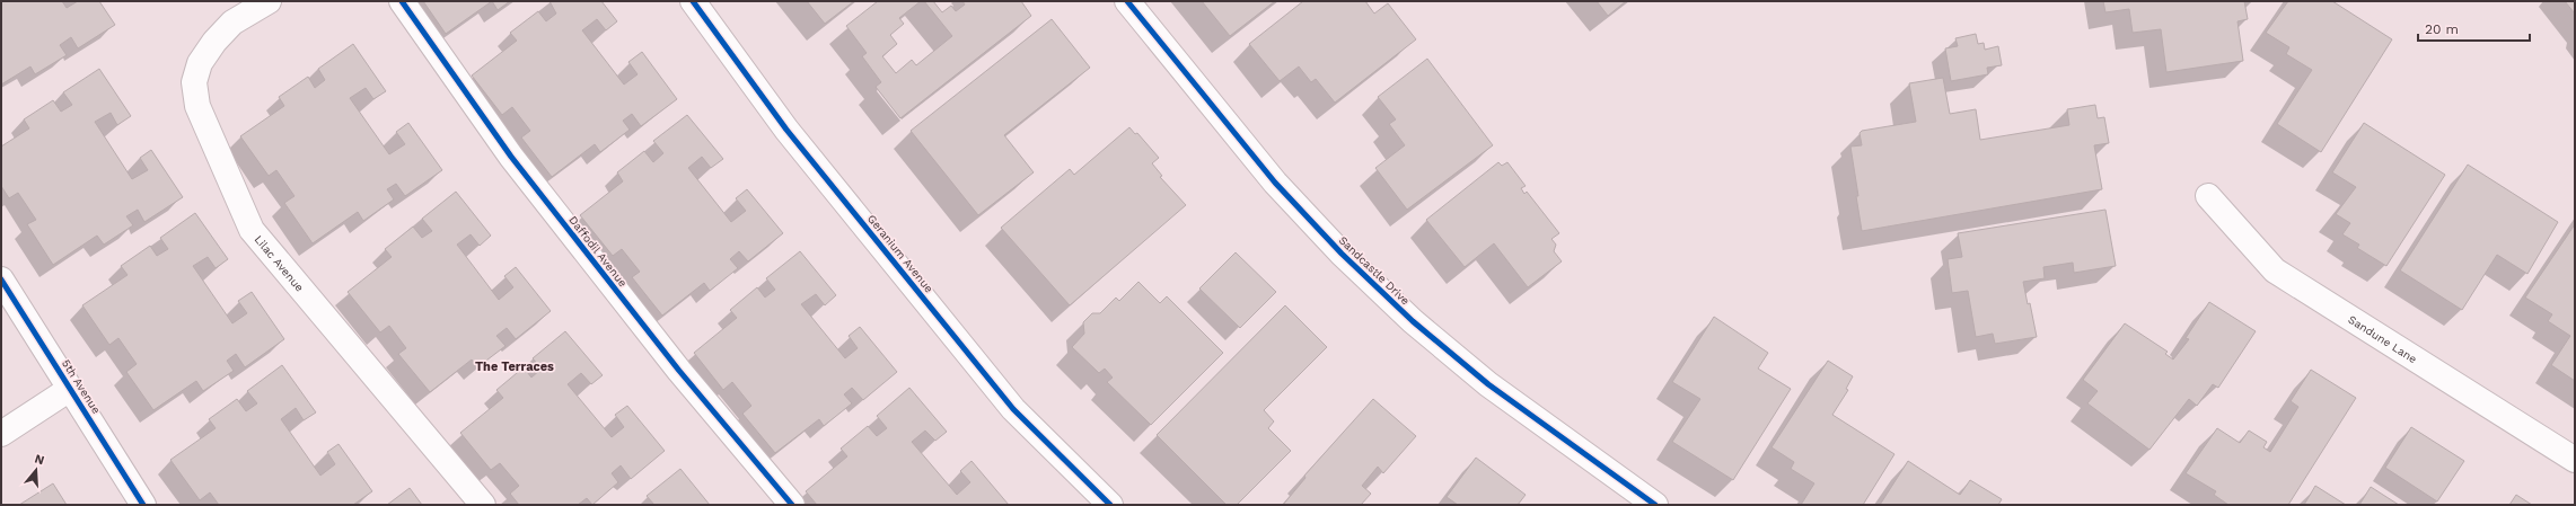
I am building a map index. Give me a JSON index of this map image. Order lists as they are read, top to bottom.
{
  "streets": {
    "street": [
      "Daffodil Avenue",
      "Geranium Avenue",
      "Lilac Avenue",
      "Sandcastle Drive",
      "Sandune Lane",
      "5th Avenue"
    ]
  },
  "districts": ["The Terraces"],
  "scale_bar": "20 m",
  "north": "top"
}
